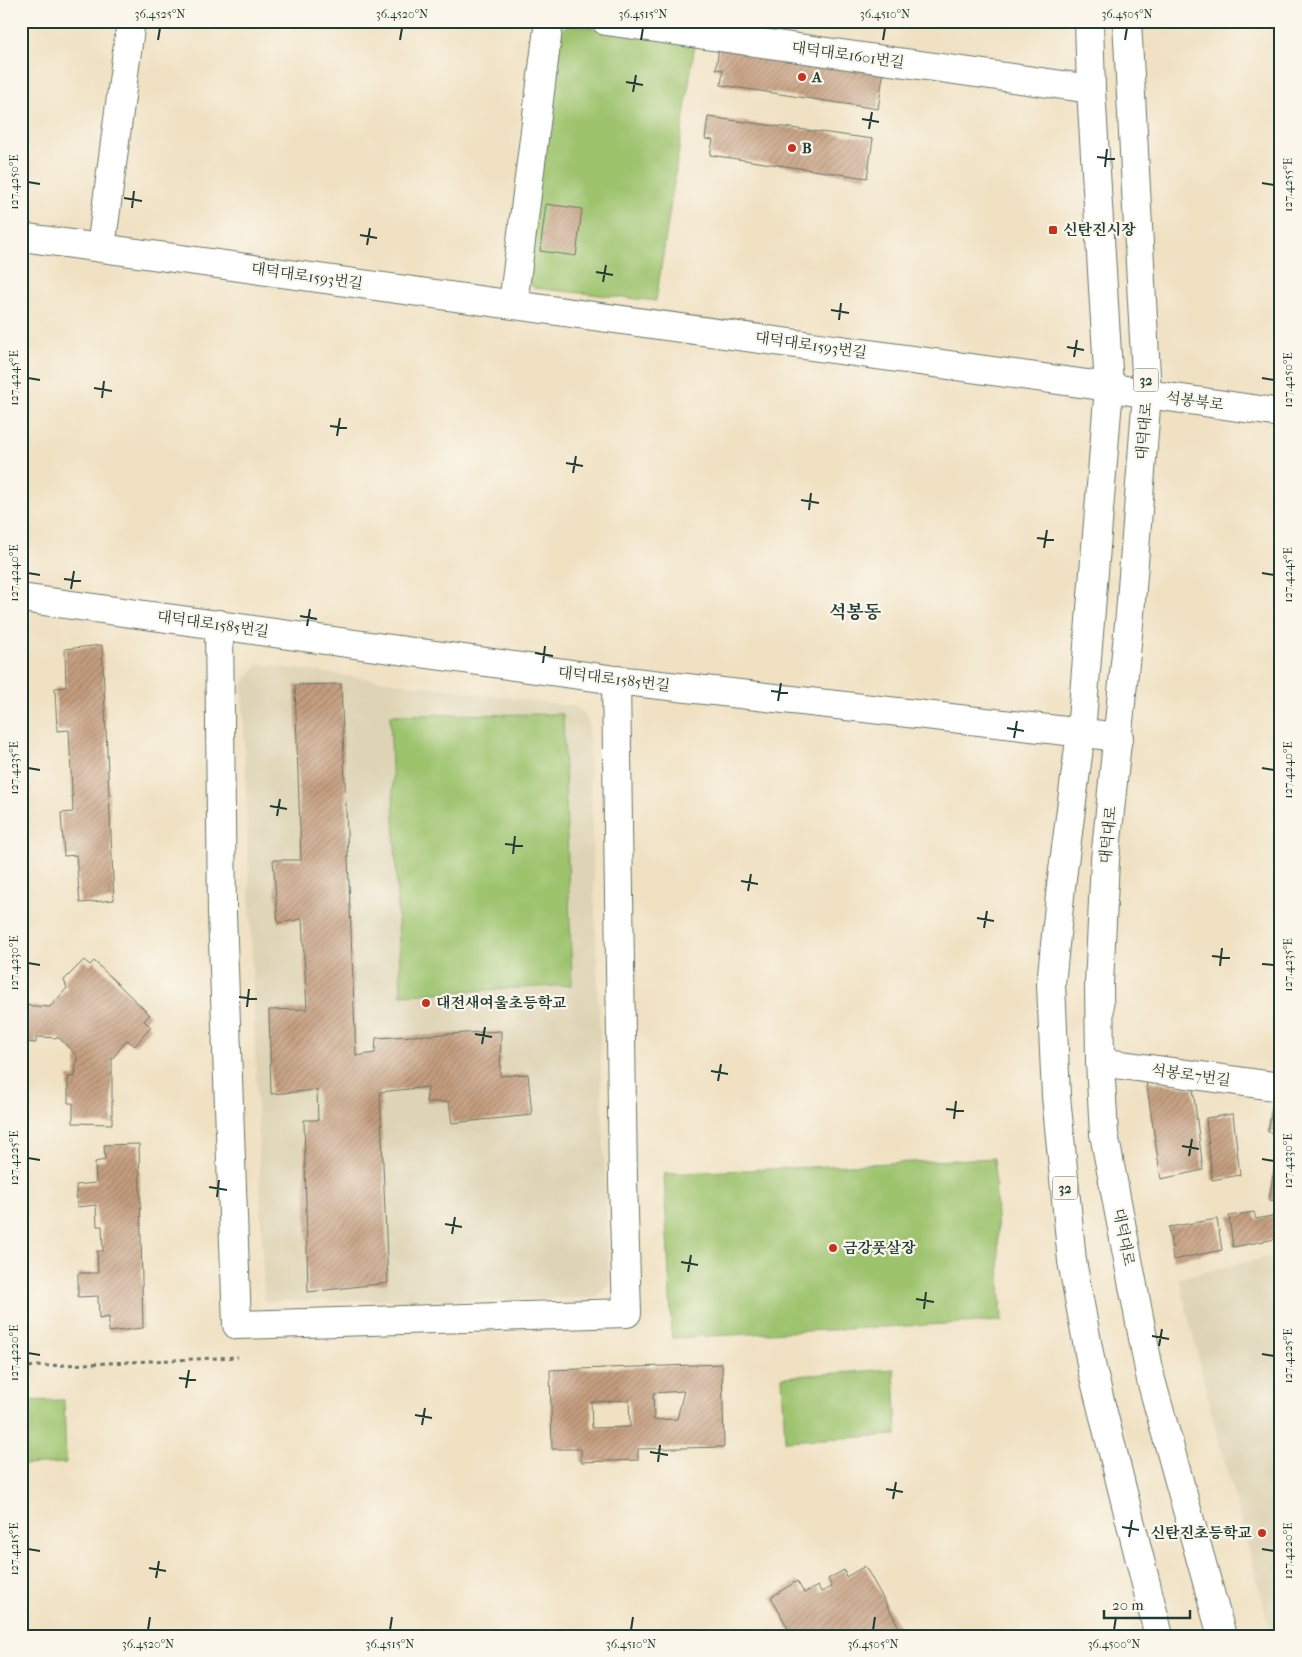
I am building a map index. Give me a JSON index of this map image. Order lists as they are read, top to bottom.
{
  "streets": {
    "street": [
      "대덕대로1601번길",
      "대덕대로1593번길",
      "32",
      "석봉북로",
      "대덕대로",
      "대덕대로1585번길",
      "석봉로7번길"
    ]
  },
  "crossings": [
    ["대덕대로1601번길", "32"],
    ["대덕대로1593번길", "32"],
    ["대덕대로1593번길", "석봉북로"],
    ["32", "석봉북로"],
    ["32", "대덕대로1585번길"],
    ["석봉북로", "대덕대로"],
    ["대덕대로", "대덕대로1585번길"],
    ["대덕대로", "석봉로7번길"]
  ],
  "districts": ["석봉동"],
  "places": {
    "other": [
      "A",
      "B",
      "대전새여울초등학교",
      "금강풋살장",
      "신탄진초등학교"
    ],
    "transit": ["신탄진시장"]
  },
  "scale_bar": "20 m",
  "coordinates": [
    "36.4525°N",
    "36.4520°N",
    "36.4515°N",
    "36.4510°N",
    "36.4505°N",
    "127.4250°E",
    "127.4255°E",
    "127.4245°E",
    "127.4240°E",
    "127.4235°E",
    "127.4230°E",
    "127.4225°E",
    "127.4220°E",
    "127.4215°E",
    "36.4500°N"
  ]
}
